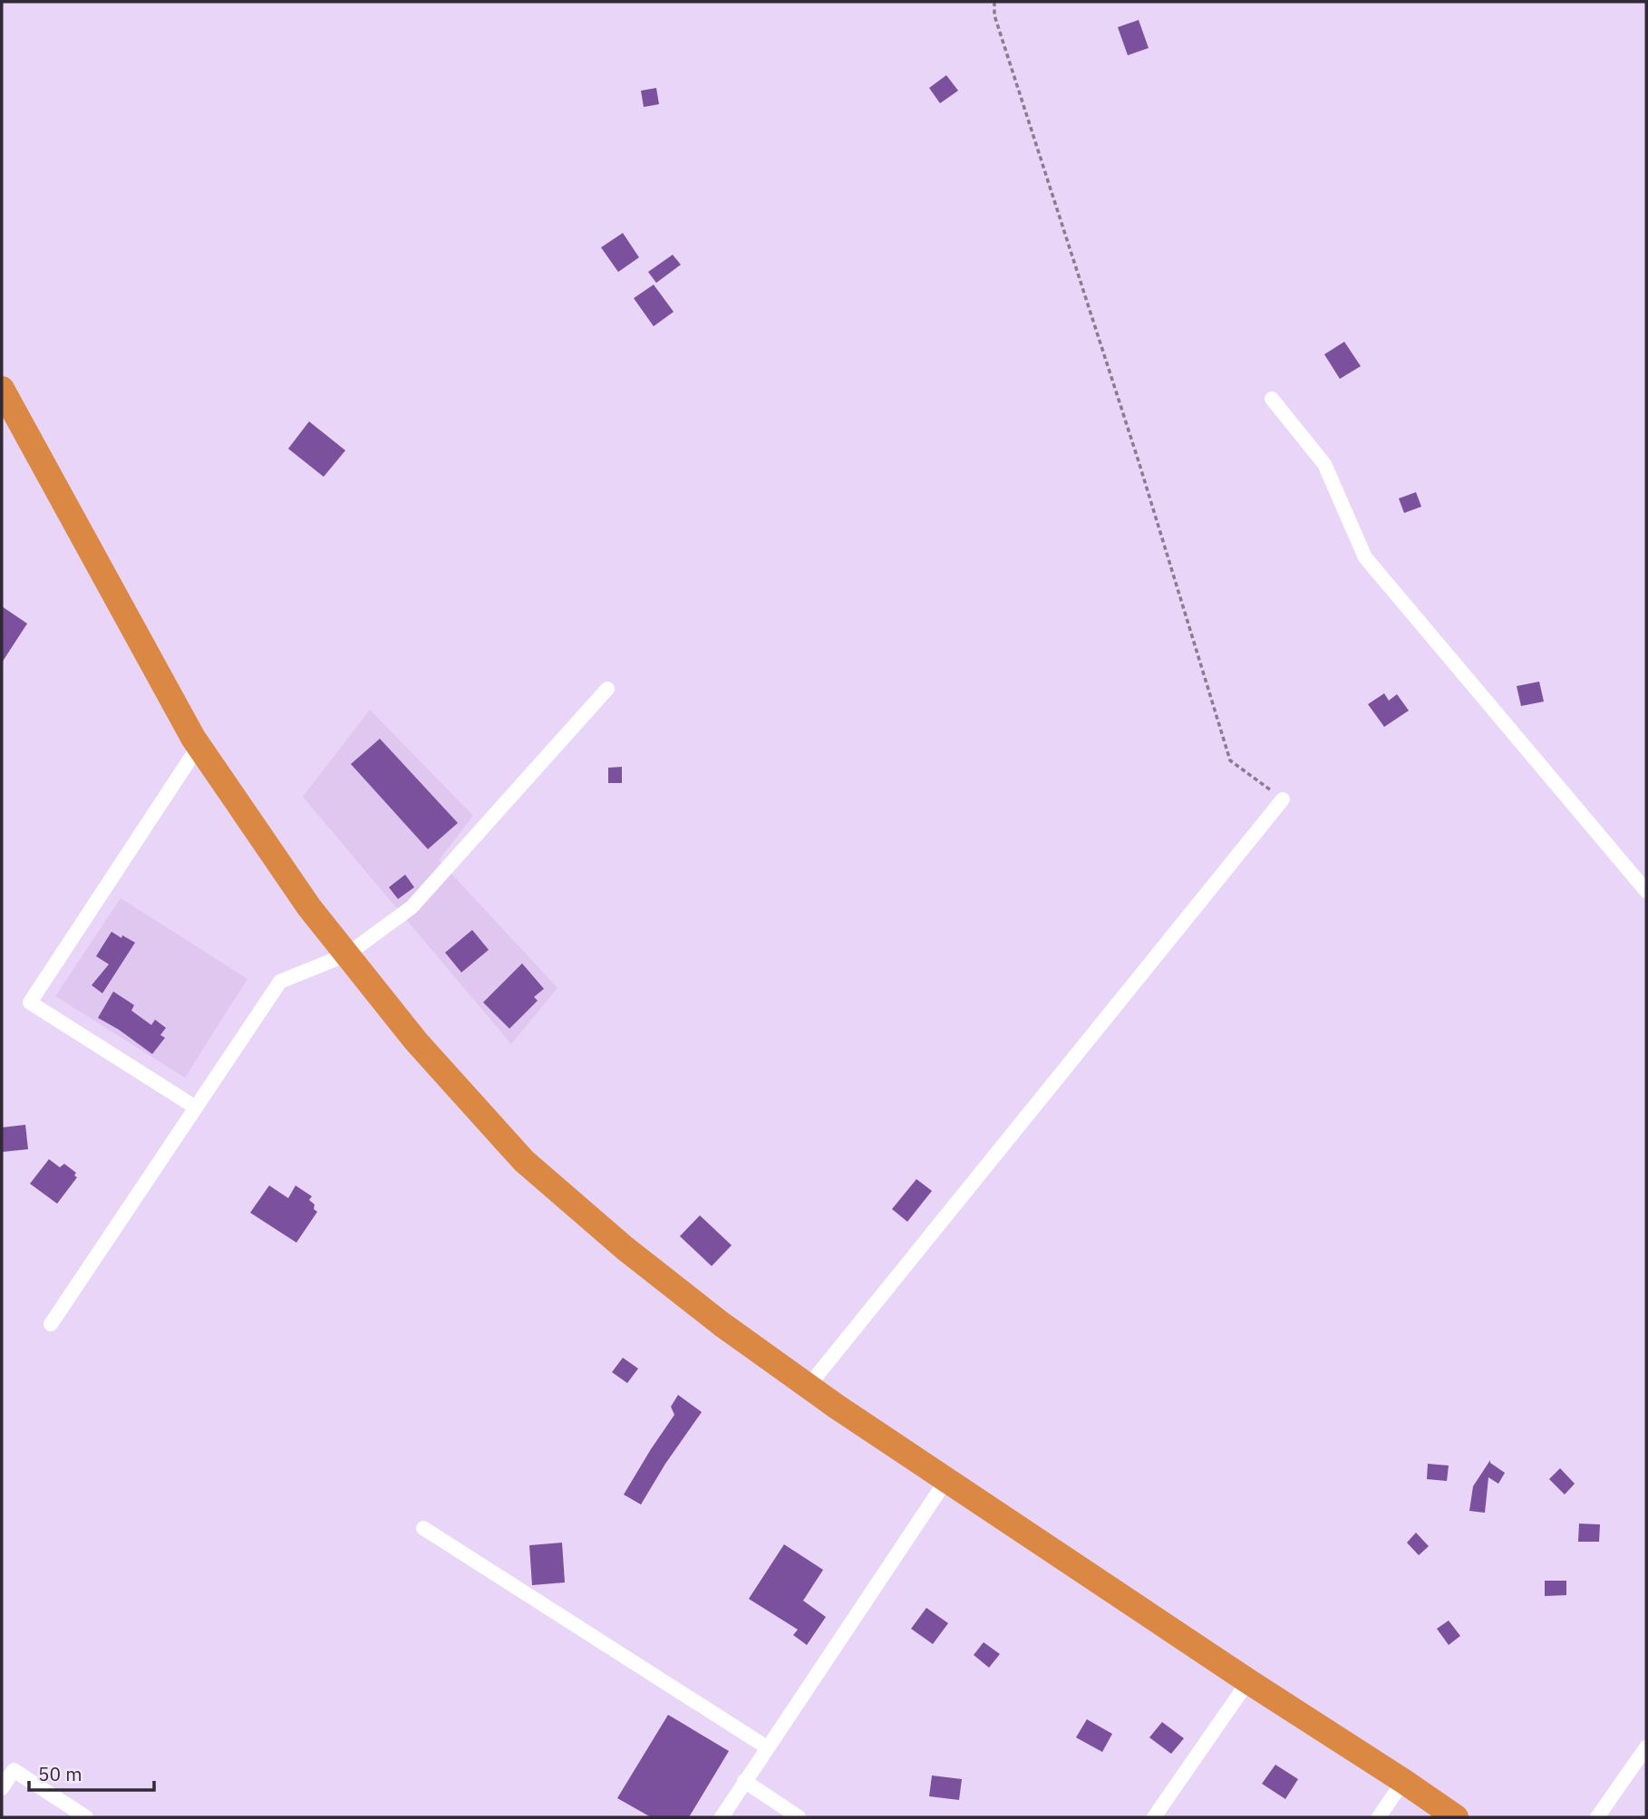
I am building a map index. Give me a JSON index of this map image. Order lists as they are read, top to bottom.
{
  "scale_bar": "50 m"
}
